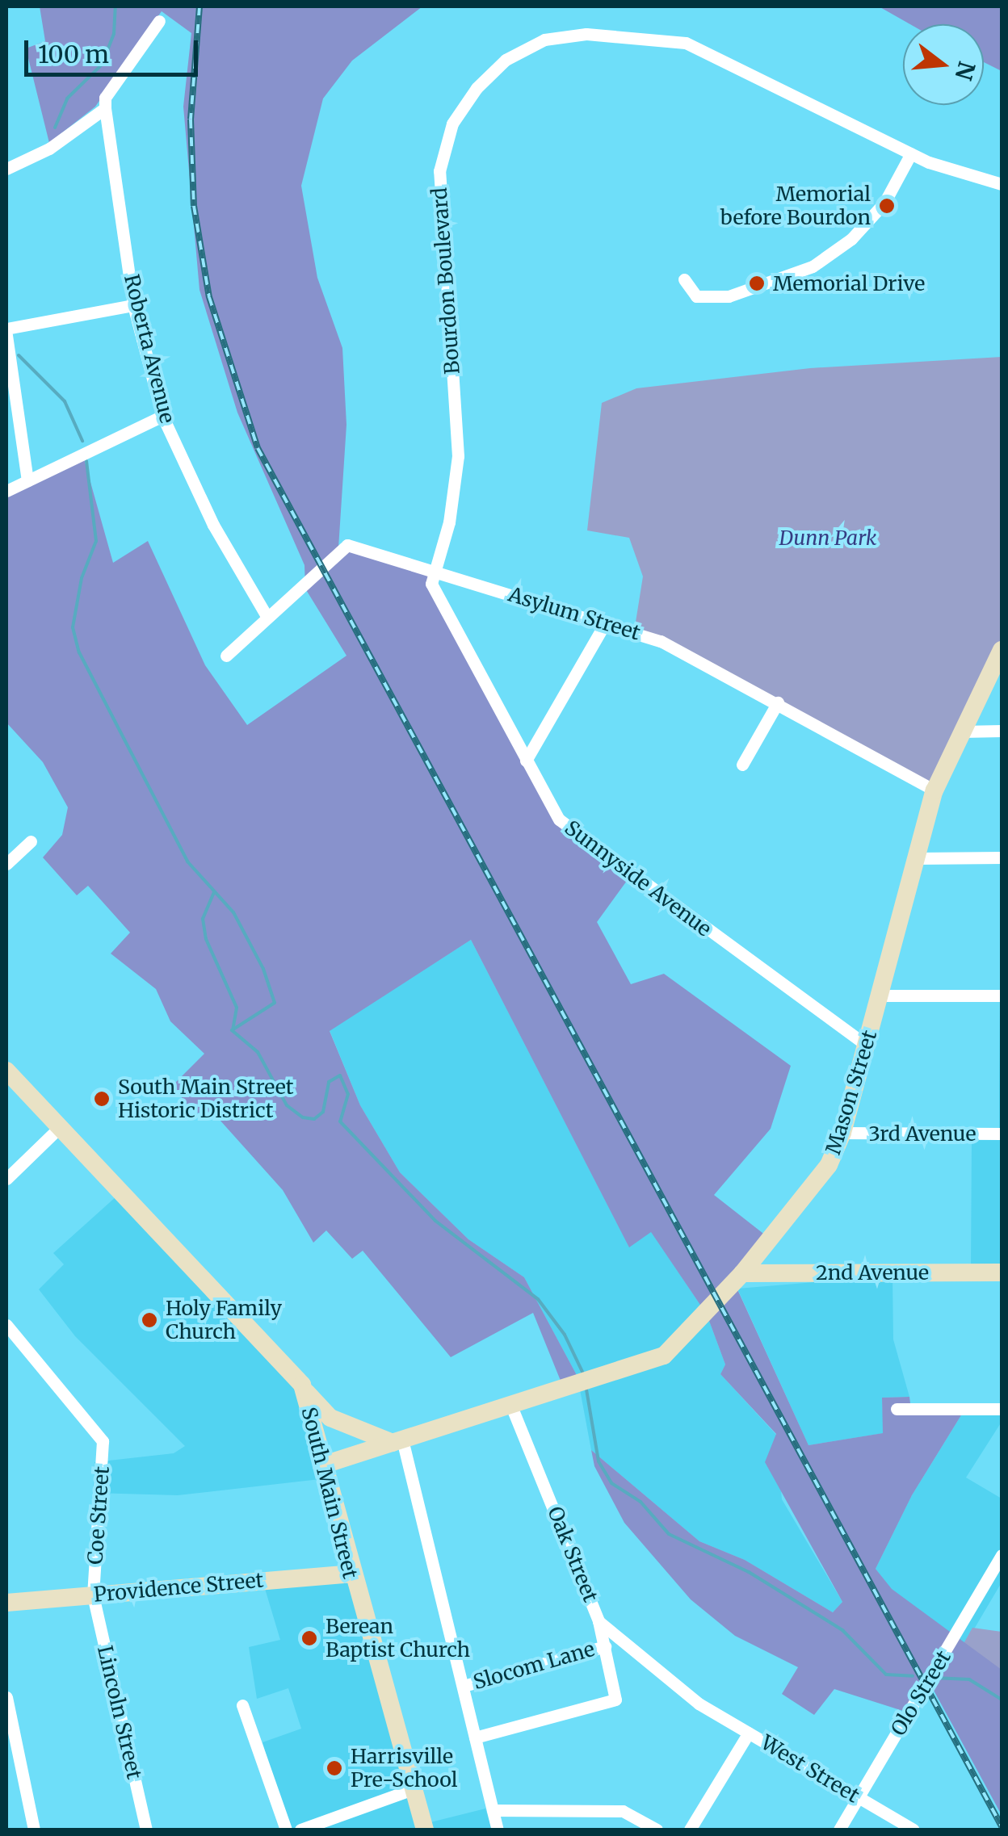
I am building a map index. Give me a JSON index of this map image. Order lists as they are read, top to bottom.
{
  "streets": {
    "street": [
      "Bourdon Boulevard",
      "Roberta Avenue",
      "Asylum Street",
      "Sunnyside Avenue",
      "Mason Street",
      "3rd Avenue",
      "2nd Avenue",
      "South Main Street",
      "Coe Street",
      "Oak Street",
      "Providence Street",
      "Slocom Lane",
      "Olo Street",
      "Lincoln Street",
      "West Street"
    ]
  },
  "crossings": [
    ["Bourdon Boulevard", "Asylum Street"],
    ["Bourdon Boulevard", "Sunnyside Avenue"],
    ["Roberta Avenue", "Asylum Street"],
    ["Asylum Street", "Sunnyside Avenue"],
    ["Asylum Street", "Mason Street"],
    ["Sunnyside Avenue", "Mason Street"],
    ["Mason Street", "3rd Avenue"],
    ["Mason Street", "2nd Avenue"],
    ["Mason Street", "South Main Street"],
    ["Mason Street", "Oak Street"],
    ["South Main Street", "Providence Street"],
    ["Coe Street", "Providence Street"],
    ["Coe Street", "Lincoln Street"],
    ["Oak Street", "West Street"],
    ["Providence Street", "Lincoln Street"],
    ["Olo Street", "West Street"]
  ],
  "parks": ["Dunn Park"],
  "places": [
    "Memorial before Bourdon",
    "Memorial Drive",
    "South Main Street Historic District",
    "Holy Family Church",
    "Berean Baptist Church",
    "Harrisville Pre-School"
  ],
  "scale_bar": "100 m",
  "north": "right"
}
